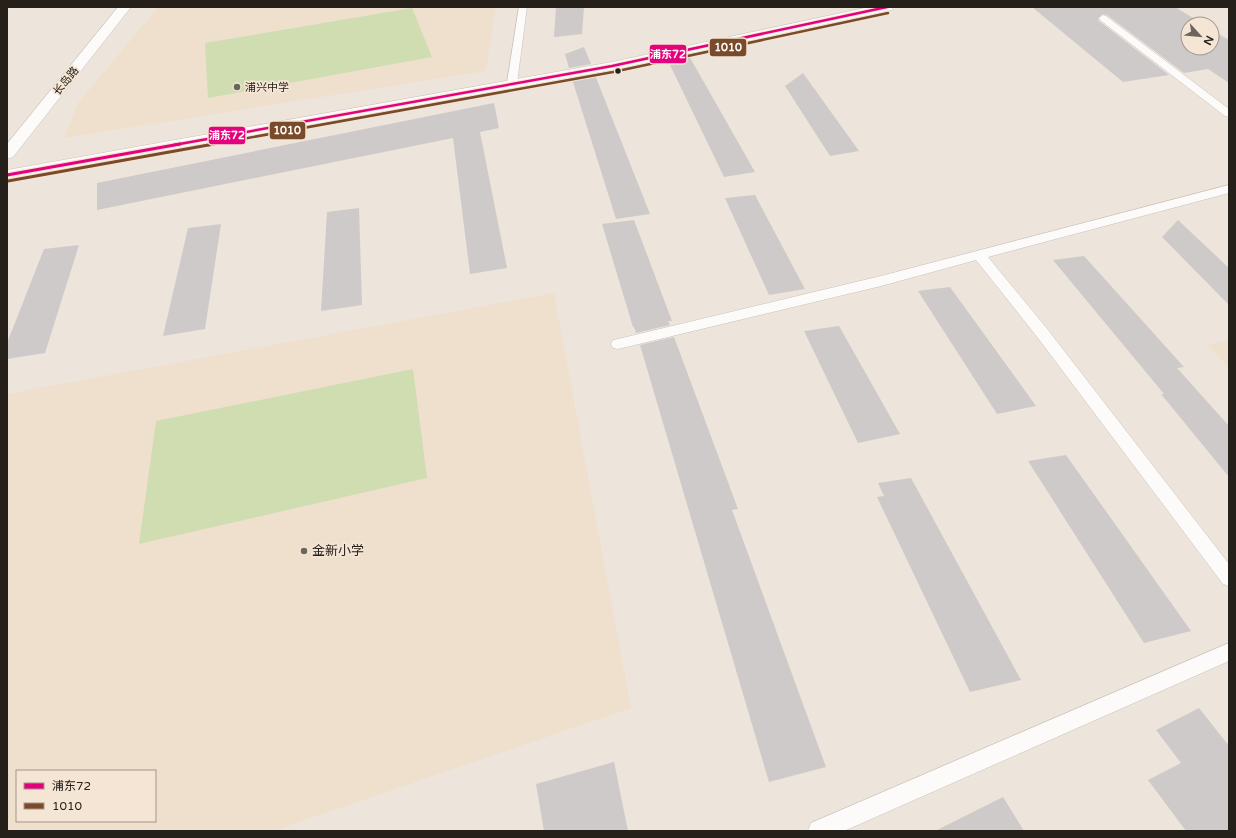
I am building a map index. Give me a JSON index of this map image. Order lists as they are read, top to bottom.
{
  "streets": {
    "street": ["长岛路"]
  },
  "places": ["浦兴中学", "金新小学"],
  "lines": ["transit line 浦东72", "transit line 1010"],
  "legend": ["浦东72", "1010"],
  "north": "bottom right"
}
